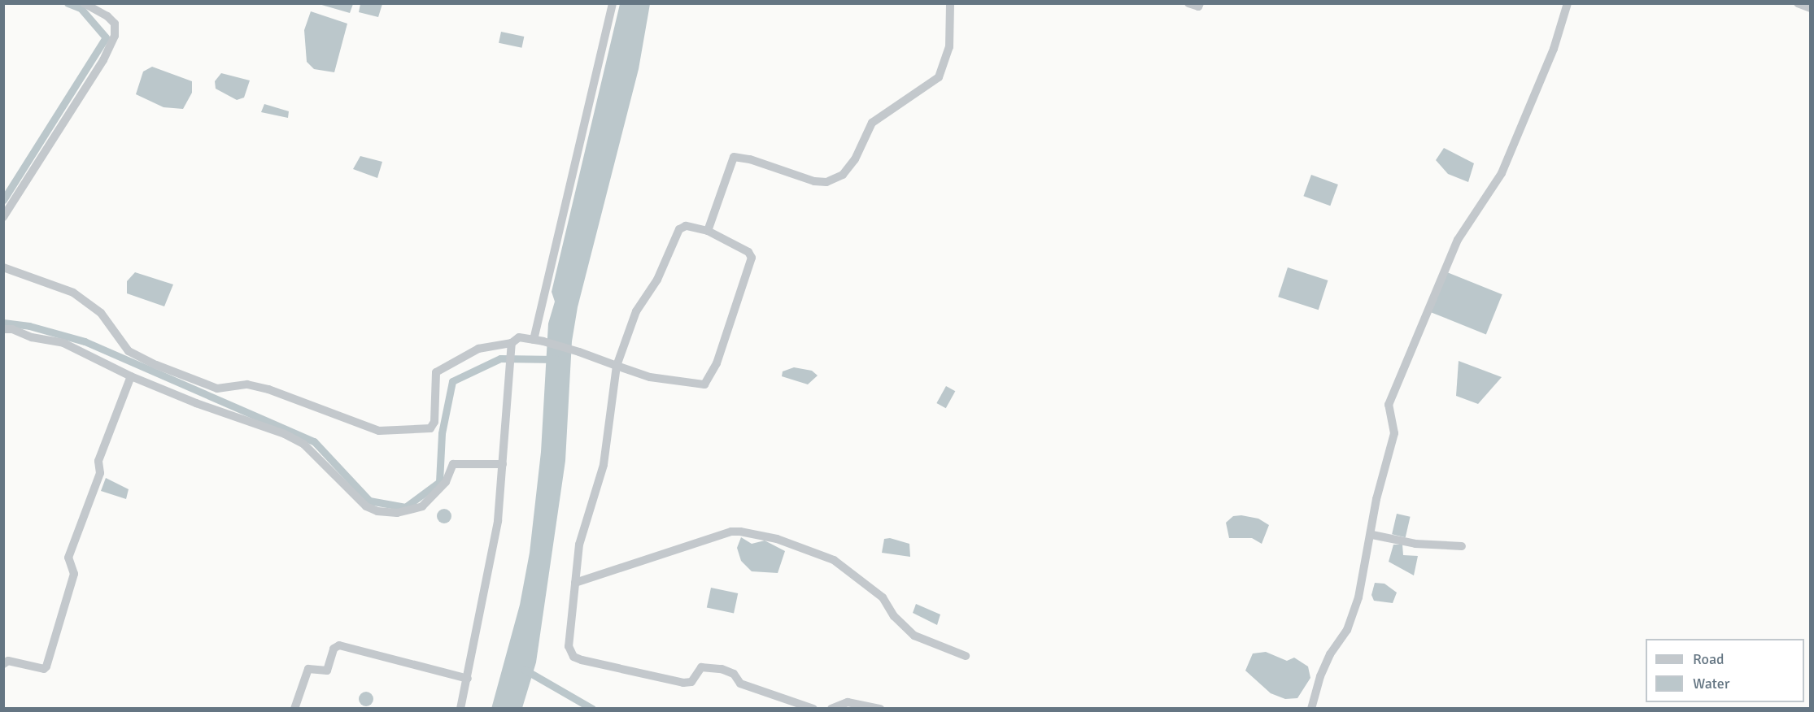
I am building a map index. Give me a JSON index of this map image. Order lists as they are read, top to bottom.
{
  "legend": ["Road", "Water"]
}
